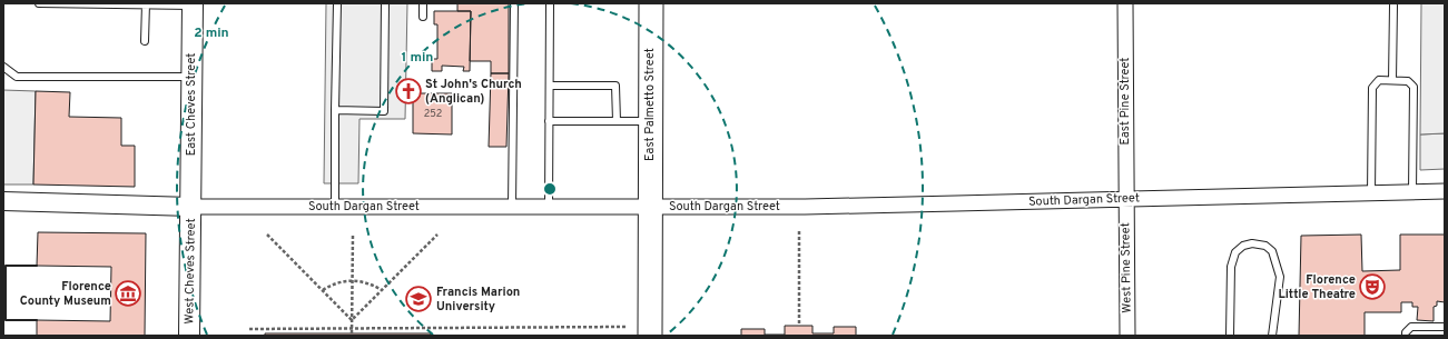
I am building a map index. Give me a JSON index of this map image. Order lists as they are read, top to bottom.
{
  "streets": {
    "highway": ["East Palmetto Street"],
    "main road": ["East Cheves Street", "West Cheves Street"],
    "street": ["East Pine Street", "South Dargan Street", "West Pine Street"]
  },
  "crossings": [
    ["East Pine Street", "South Dargan Street"],
    ["East Pine Street", "West Pine Street"],
    ["East Cheves Street", "South Dargan Street"],
    ["East Cheves Street", "West Cheves Street"],
    ["East Palmetto Street", "South Dargan Street"],
    ["South Dargan Street", "West Pine Street"],
    ["South Dargan Street", "West Cheves Street"]
  ],
  "places": {
    "church": ["St John's Church (Anglican)"],
    "theatre": ["Florence Little Theatre"],
    "museum": ["Florence County Museum"],
    "school or university": ["Francis Marion University"]
  },
  "house_numbers": ["252"],
  "rings": ["2 min", "1 min"]
}
